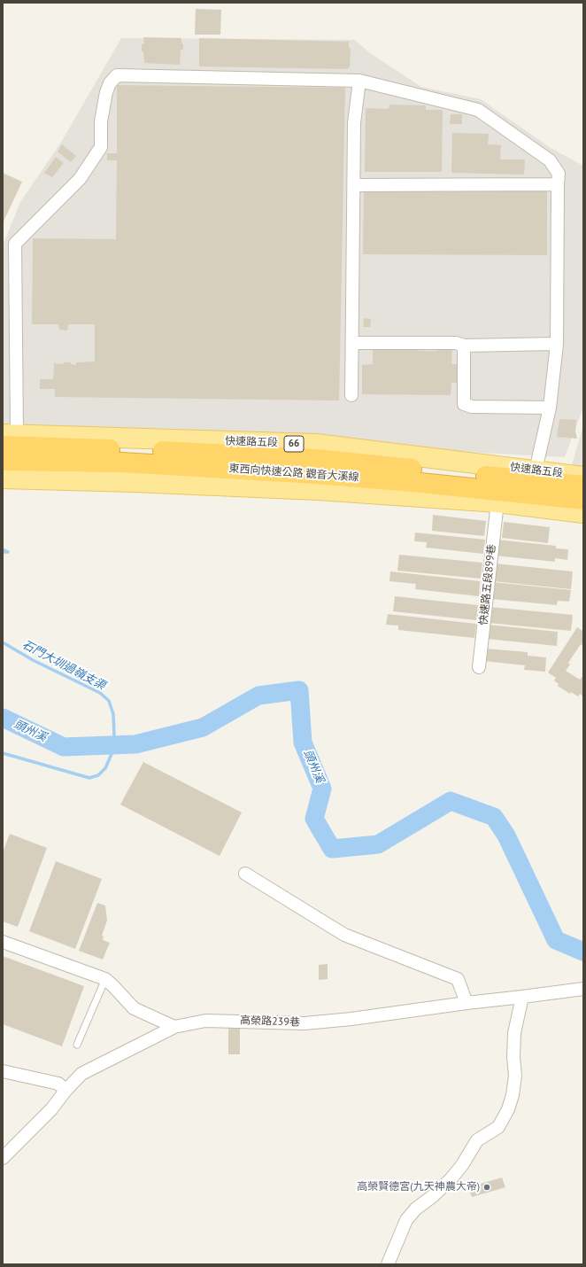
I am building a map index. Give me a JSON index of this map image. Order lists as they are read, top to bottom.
{
  "streets": {
    "highway": ["66", "東西向快速公路 觀音大溪線"],
    "main road": ["快速路五段"],
    "street": ["快速路五段899巷", "高榮路239巷"]
  },
  "crossings": [
    ["快速路五段", "東西向快速公路 觀音大溪線"]
  ],
  "water": ["石門大圳過嶺支渠", "頭州溪"],
  "places": ["高榮賢德宮(九天神農大帝)"]
}
